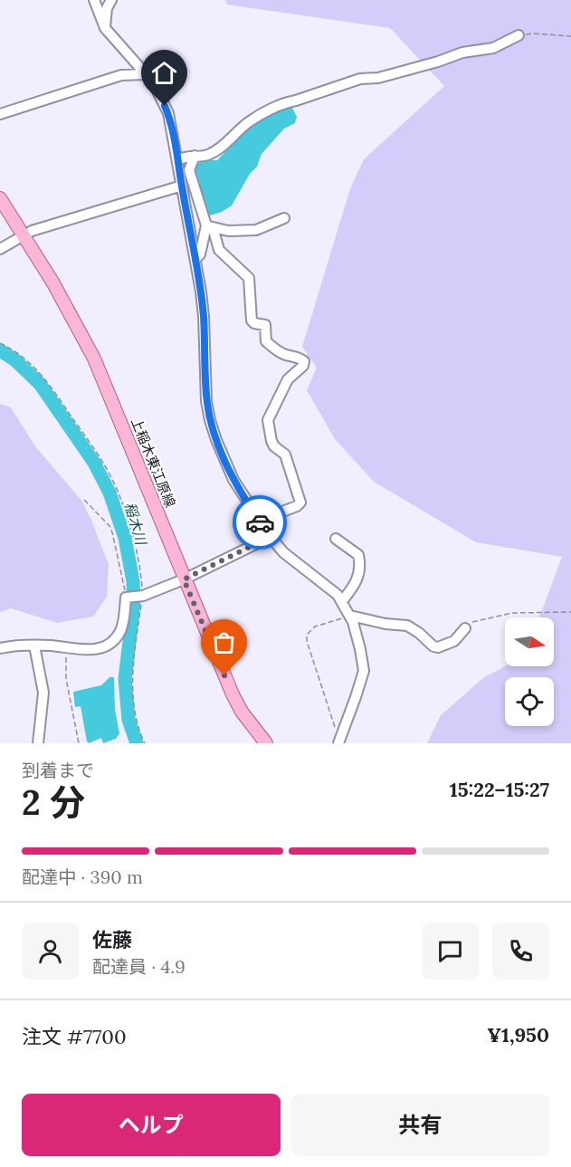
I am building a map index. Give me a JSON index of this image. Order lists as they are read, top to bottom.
{
  "streets": {
    "main road": ["上稲木東江原線"]
  },
  "water": ["稲木川"],
  "north": "right",
  "page": {
    "heading": ["2 分", "到着まで", "15:22–15:27"],
    "panel": [
      "佐藤",
      "配達員 · 4.9",
      "注文 #7700",
      "¥1,950"
    ],
    "bar": "配達中 · 390 m",
    "buttons": ["ヘルプ", "共有"]
  }
}
